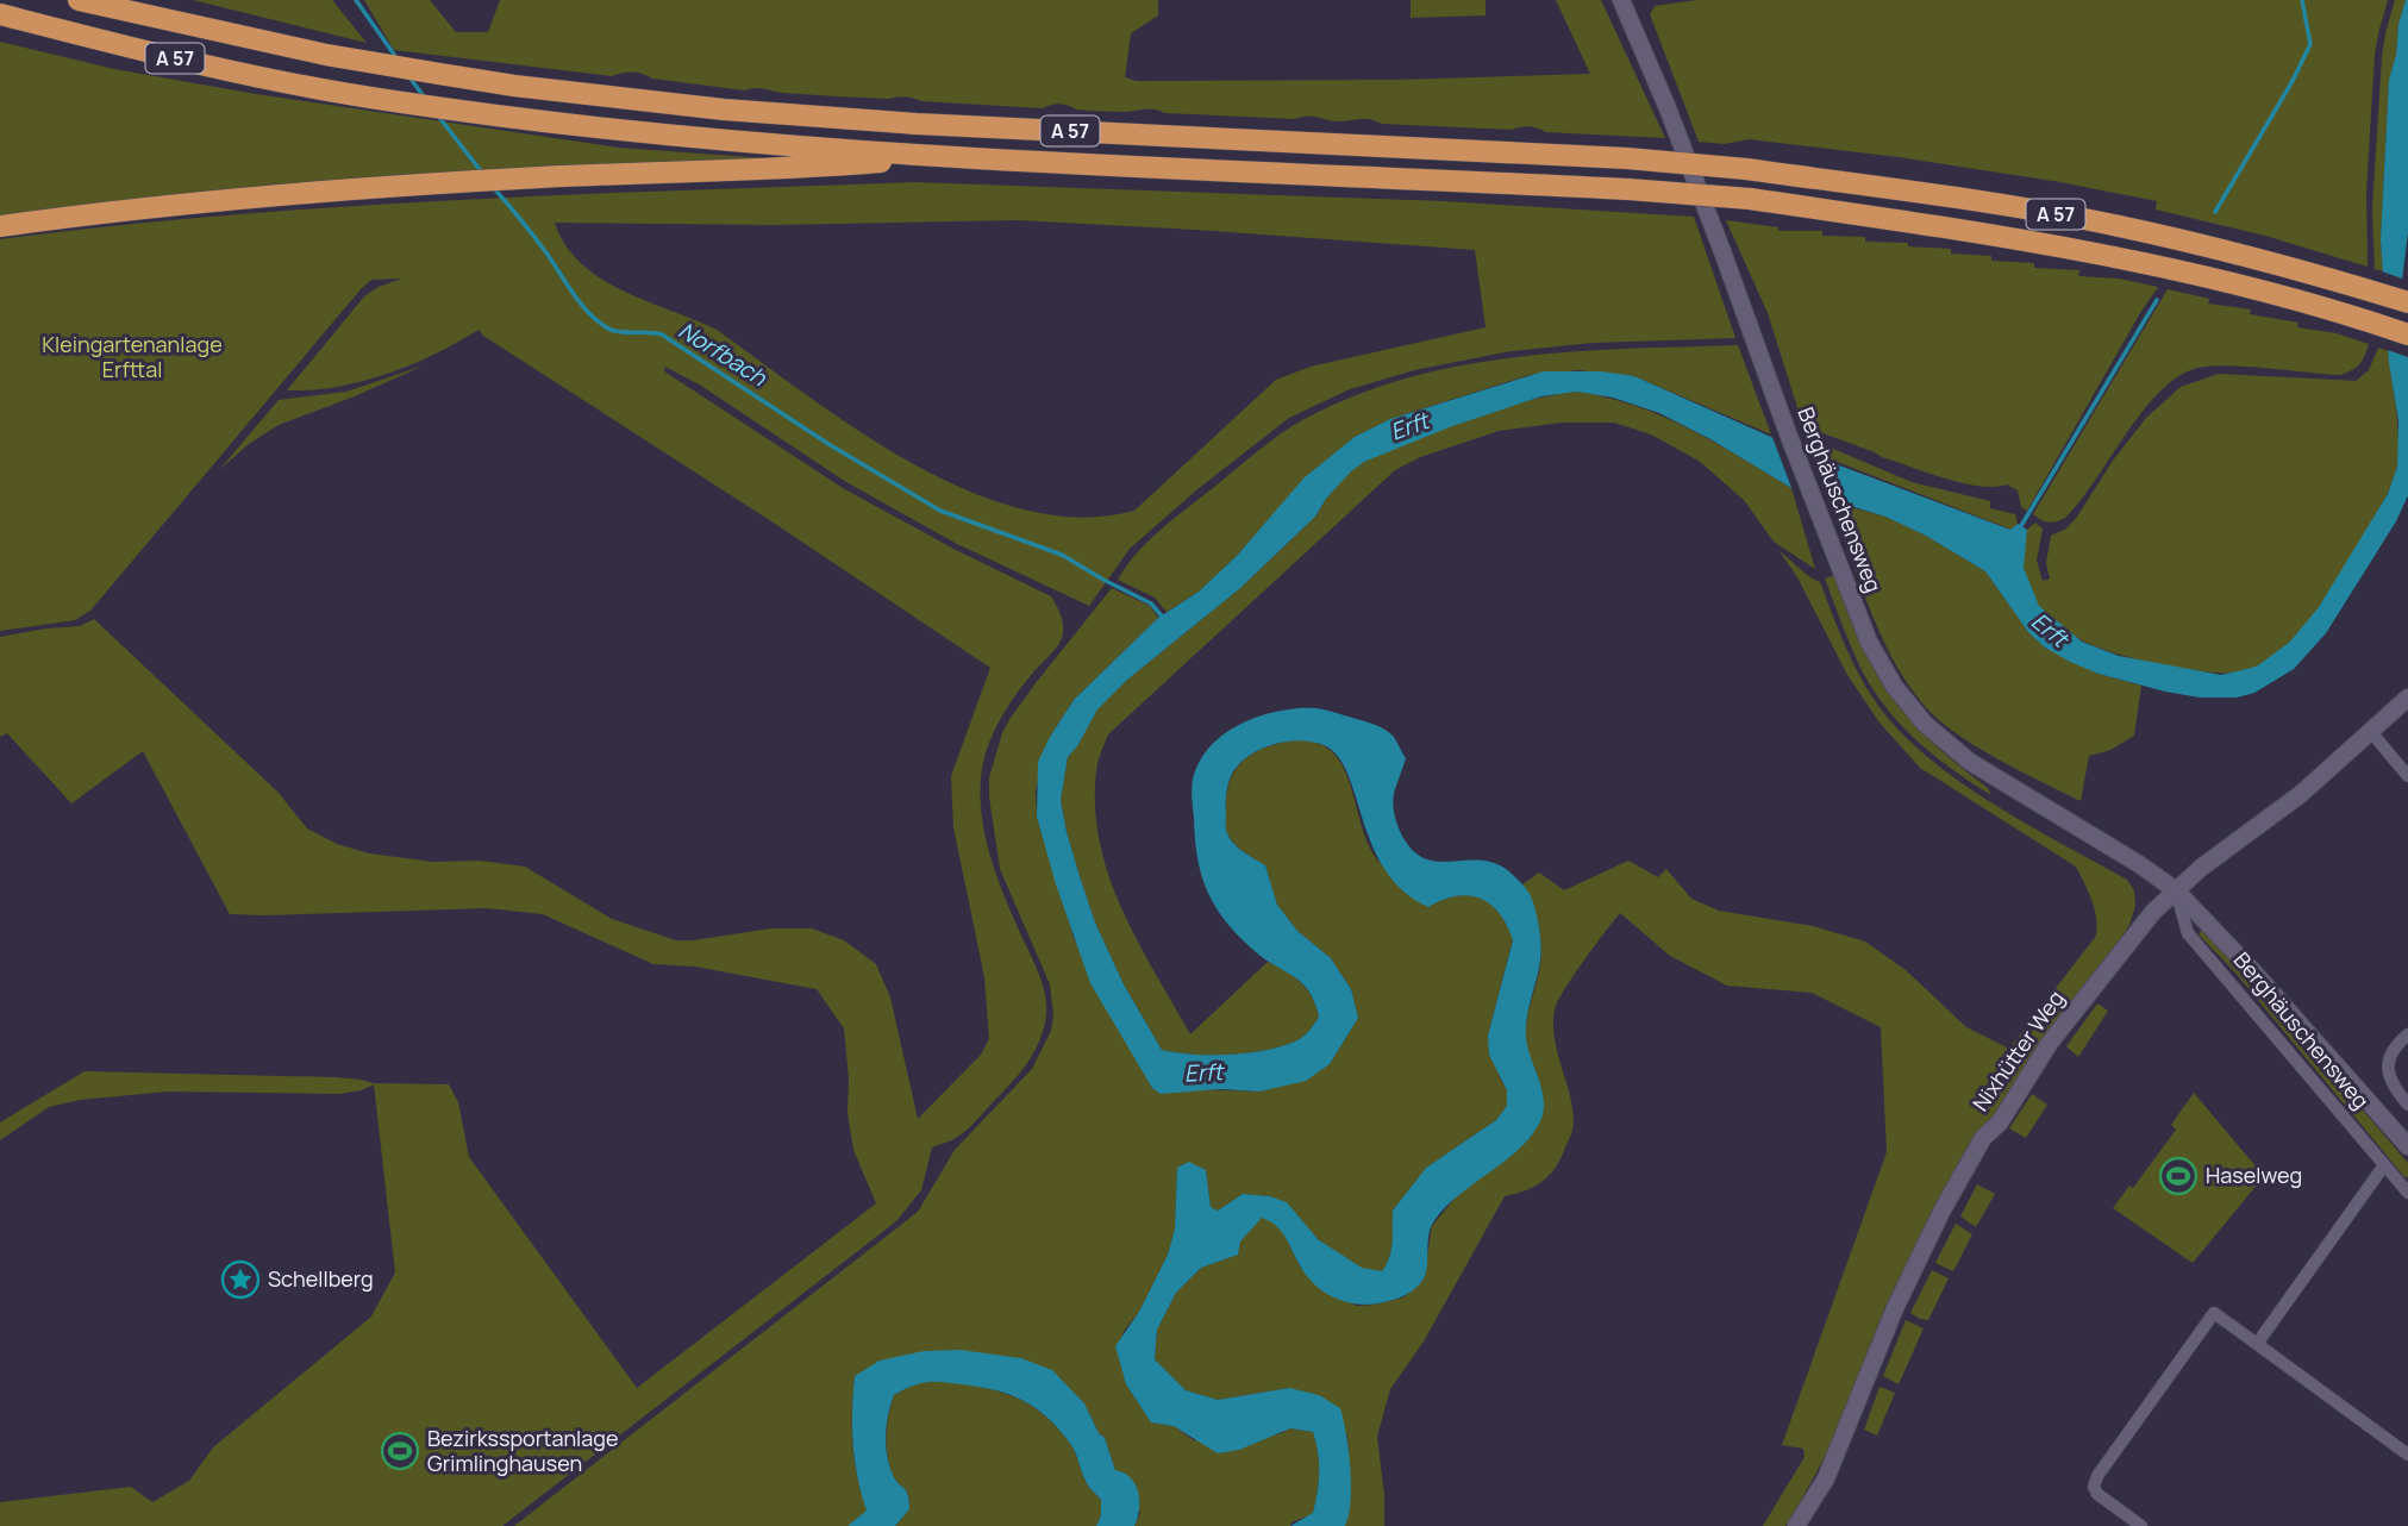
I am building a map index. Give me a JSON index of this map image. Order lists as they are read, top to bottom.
{
  "streets": {
    "highway": ["A 57"],
    "main road": ["Berghäuschensweg", "Nixhütter Weg"]
  },
  "crossings": [
    ["Berghäuschensweg", "Nixhütter Weg"]
  ],
  "water": ["Norfbach", "Erft"],
  "parks": ["Kleingartenanlage Erfttal"],
  "places": {
    "sports": ["Haselweg", "Bezirkssportanlage Grimlinghausen"],
    "place": ["Schellberg"]
  }
}
